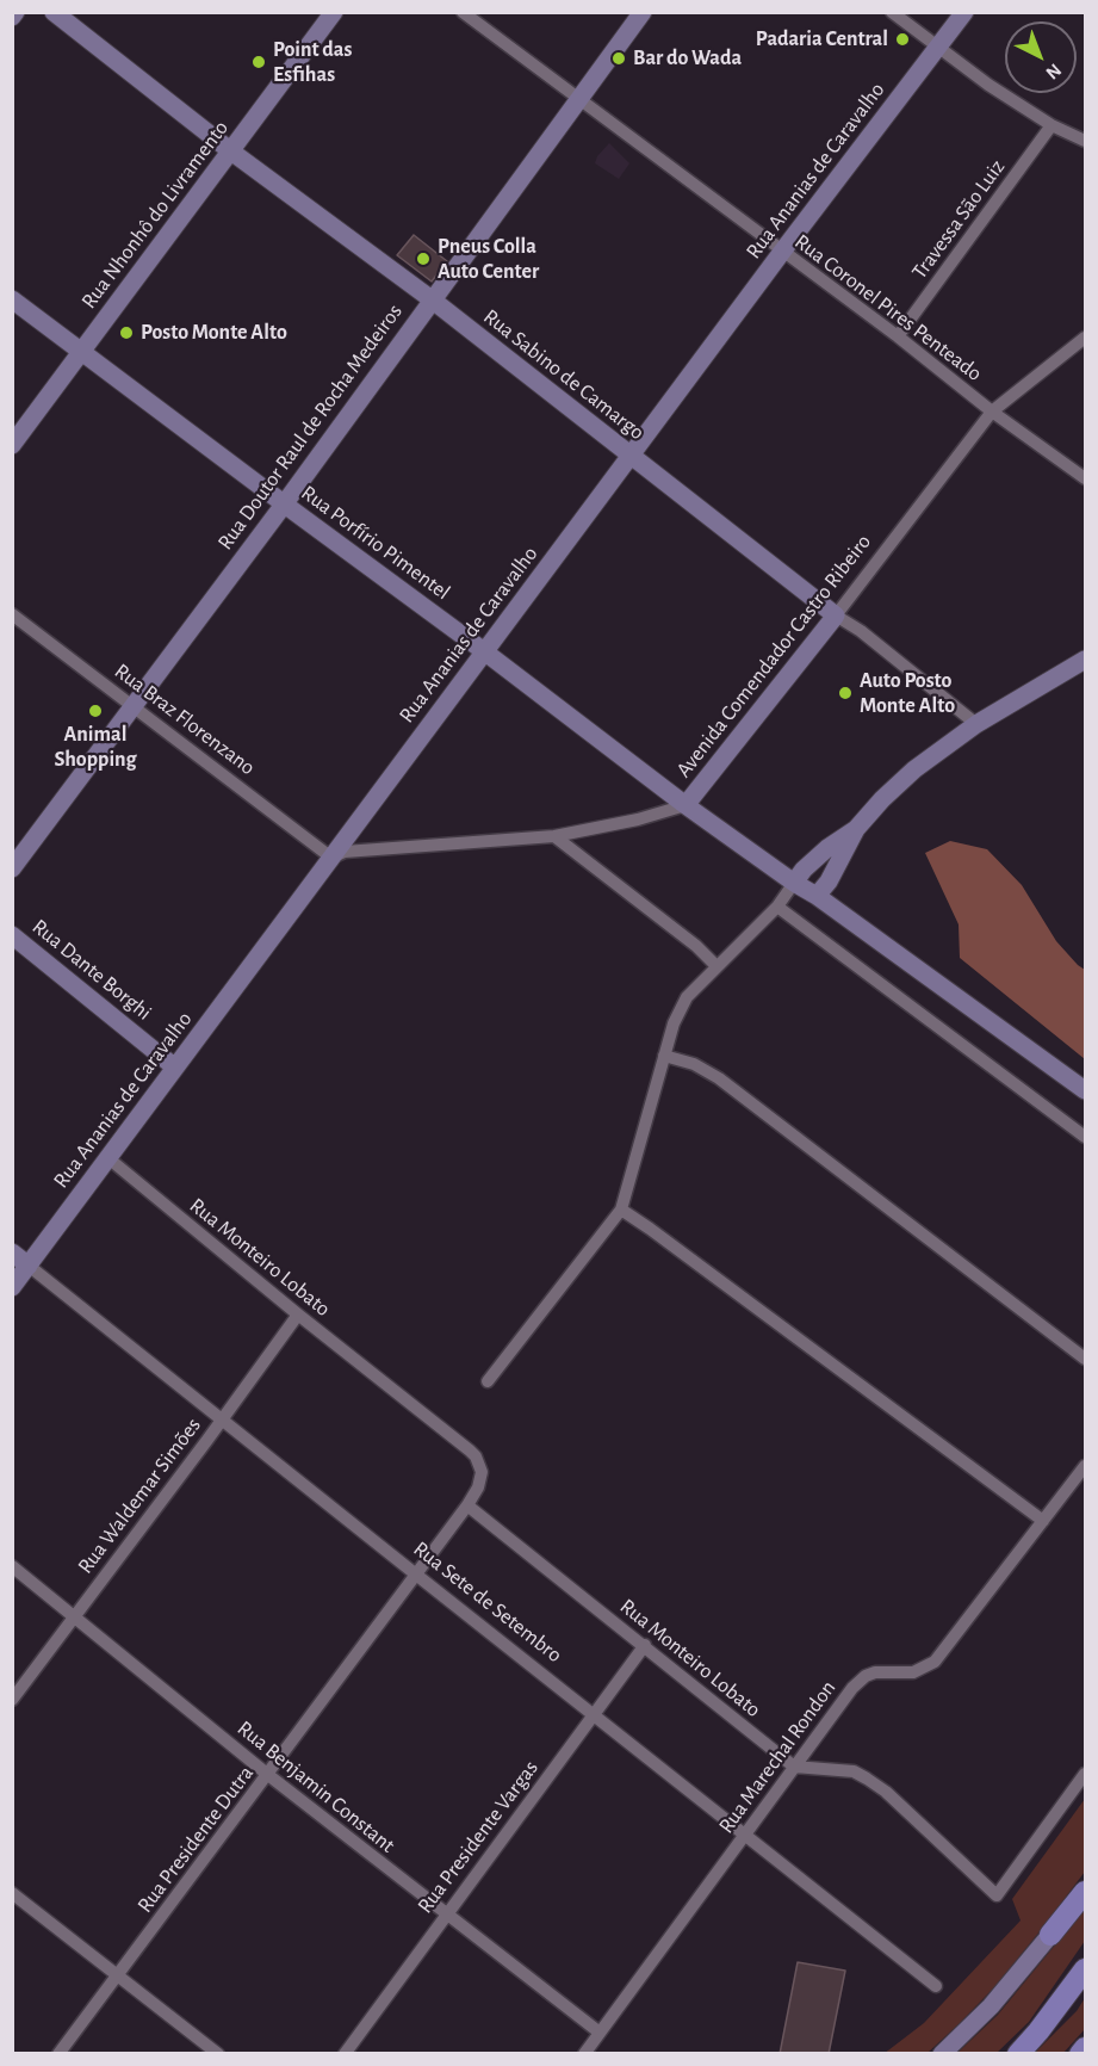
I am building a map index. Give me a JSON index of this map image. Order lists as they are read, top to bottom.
{
  "streets": {
    "street": [
      "Rua Ananias de Caravalho",
      "Rua Nhonhô do Livramento",
      "Travessa São Luiz",
      "Rua Coronel Pires Penteado",
      "Rua Sabino de Camargo",
      "Rua Doutor Raul de Rocha Medeiros",
      "Rua Porfírio Pimentel",
      "Avenida Comendador Castro Ribeiro",
      "Rua Braz Florenzano",
      "Rua Dante Borghi",
      "Rua Monteiro Lobato",
      "Rua Waldemar Simões",
      "Rua Sete de Setembro",
      "Rua Marechal Rondon",
      "Rua Benjamin Constant",
      "Rua Presidente Vargas",
      "Rua Presidente Dutra"
    ]
  },
  "crossings": [
    ["Rua Ananias de Caravalho", "Rua Coronel Pires Penteado"],
    ["Rua Ananias de Caravalho", "Rua Sabino de Camargo"],
    ["Rua Ananias de Caravalho", "Rua Porfírio Pimentel"],
    ["Rua Ananias de Caravalho", "Avenida Comendador Castro Ribeiro"],
    ["Rua Ananias de Caravalho", "Rua Braz Florenzano"],
    ["Rua Ananias de Caravalho", "Rua Dante Borghi"],
    ["Rua Ananias de Caravalho", "Rua Monteiro Lobato"],
    ["Rua Ananias de Caravalho", "Rua Sete de Setembro"],
    ["Rua Nhonhô do Livramento", "Rua Sabino de Camargo"],
    ["Rua Nhonhô do Livramento", "Rua Porfírio Pimentel"],
    ["Travessa São Luiz", "Rua Coronel Pires Penteado"],
    ["Rua Coronel Pires Penteado", "Rua Doutor Raul de Rocha Medeiros"],
    ["Rua Coronel Pires Penteado", "Avenida Comendador Castro Ribeiro"],
    ["Rua Sabino de Camargo", "Rua Doutor Raul de Rocha Medeiros"],
    ["Rua Sabino de Camargo", "Avenida Comendador Castro Ribeiro"],
    ["Rua Doutor Raul de Rocha Medeiros", "Rua Porfírio Pimentel"],
    ["Rua Doutor Raul de Rocha Medeiros", "Rua Braz Florenzano"],
    ["Rua Porfírio Pimentel", "Avenida Comendador Castro Ribeiro"],
    ["Avenida Comendador Castro Ribeiro", "Rua Braz Florenzano"],
    ["Rua Monteiro Lobato", "Rua Waldemar Simões"],
    ["Rua Monteiro Lobato", "Rua Marechal Rondon"],
    ["Rua Monteiro Lobato", "Rua Presidente Vargas"],
    ["Rua Monteiro Lobato", "Rua Presidente Dutra"],
    ["Rua Waldemar Simões", "Rua Sete de Setembro"],
    ["Rua Waldemar Simões", "Rua Benjamin Constant"],
    ["Rua Sete de Setembro", "Rua Marechal Rondon"],
    ["Rua Sete de Setembro", "Rua Presidente Vargas"],
    ["Rua Sete de Setembro", "Rua Presidente Dutra"],
    ["Rua Marechal Rondon", "Rua Benjamin Constant"],
    ["Rua Benjamin Constant", "Rua Presidente Vargas"],
    ["Rua Benjamin Constant", "Rua Presidente Dutra"]
  ],
  "places": [
    "Padaria Central",
    "Bar do Wada",
    "Point das Esfihas",
    "Pneus Colla Auto Center",
    "Posto Monte Alto",
    "Auto Posto Monte Alto",
    "Animal Shopping"
  ],
  "north": "bottom right"
}
